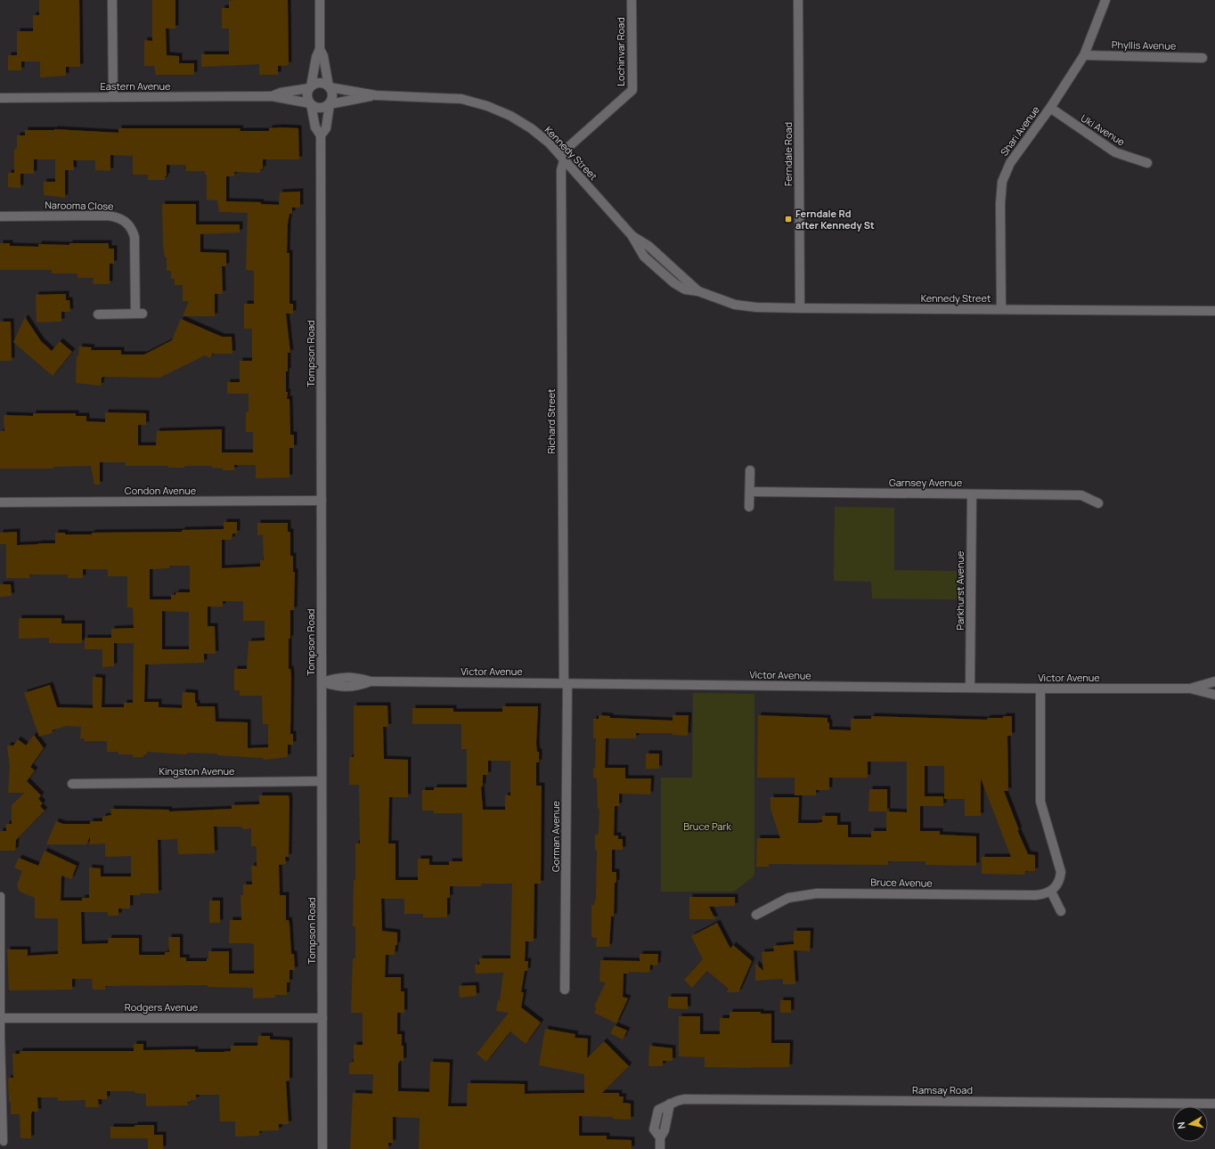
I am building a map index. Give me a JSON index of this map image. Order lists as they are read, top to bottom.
{
  "streets": {
    "street": [
      "Phyllis Avenue",
      "Lochinvar Road",
      "Eastern Avenue",
      "Uki Avenue",
      "Shari Avenue",
      "Kennedy Street",
      "Ferndale Road",
      "Narooma Close",
      "Tompson Road",
      "Richard Street",
      "Garnsey Avenue",
      "Condon Avenue",
      "Parkhurst Avenue",
      "Victor Avenue",
      "Kingston Avenue",
      "Gorman Avenue",
      "Bruce Avenue",
      "Rodgers Avenue",
      "Ramsay Road"
    ]
  },
  "crossings": [
    ["Phyllis Avenue", "Shari Avenue"],
    ["Lochinvar Road", "Kennedy Street"],
    ["Lochinvar Road", "Richard Street"],
    ["Eastern Avenue", "Kennedy Street"],
    ["Eastern Avenue", "Tompson Road"],
    ["Uki Avenue", "Shari Avenue"],
    ["Shari Avenue", "Kennedy Street"],
    ["Kennedy Street", "Ferndale Road"],
    ["Kennedy Street", "Tompson Road"],
    ["Kennedy Street", "Richard Street"],
    ["Tompson Road", "Condon Avenue"],
    ["Tompson Road", "Victor Avenue"],
    ["Tompson Road", "Kingston Avenue"],
    ["Tompson Road", "Rodgers Avenue"],
    ["Richard Street", "Victor Avenue"],
    ["Richard Street", "Gorman Avenue"],
    ["Garnsey Avenue", "Parkhurst Avenue"],
    ["Parkhurst Avenue", "Victor Avenue"],
    ["Victor Avenue", "Gorman Avenue"]
  ],
  "parks": ["Bruce Park"],
  "places": {
    "transit": ["Ferndale Rd after Kennedy St"]
  },
  "north": "left"
}
